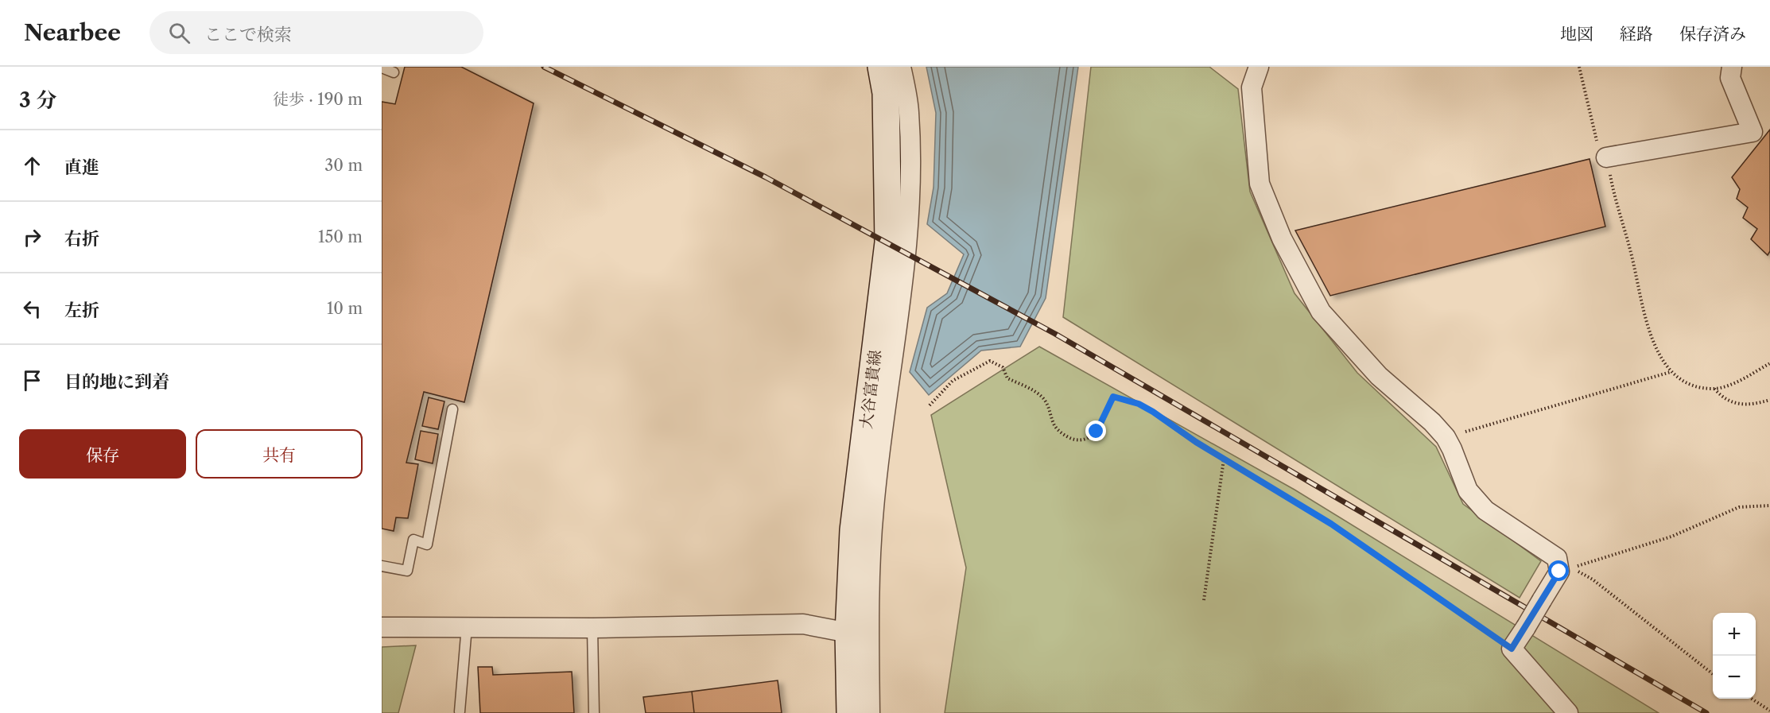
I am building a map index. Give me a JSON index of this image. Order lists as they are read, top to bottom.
{
  "streets": {
    "main road": ["大谷富貴線"]
  },
  "page": {
    "header": "Nearbee",
    "search": "ここで検索",
    "nav": ["地図", "経路", "保存済み"],
    "heading": ["3 分", "徒歩 · 190 m"],
    "list": [
      ["直進", "30 m"],
      ["右折", "150 m"],
      ["左折", "10 m"],
      "目的地に到着"
    ],
    "buttons": ["保存", "共有"],
    "map_buttons": ["+", "−"]
  }
}
